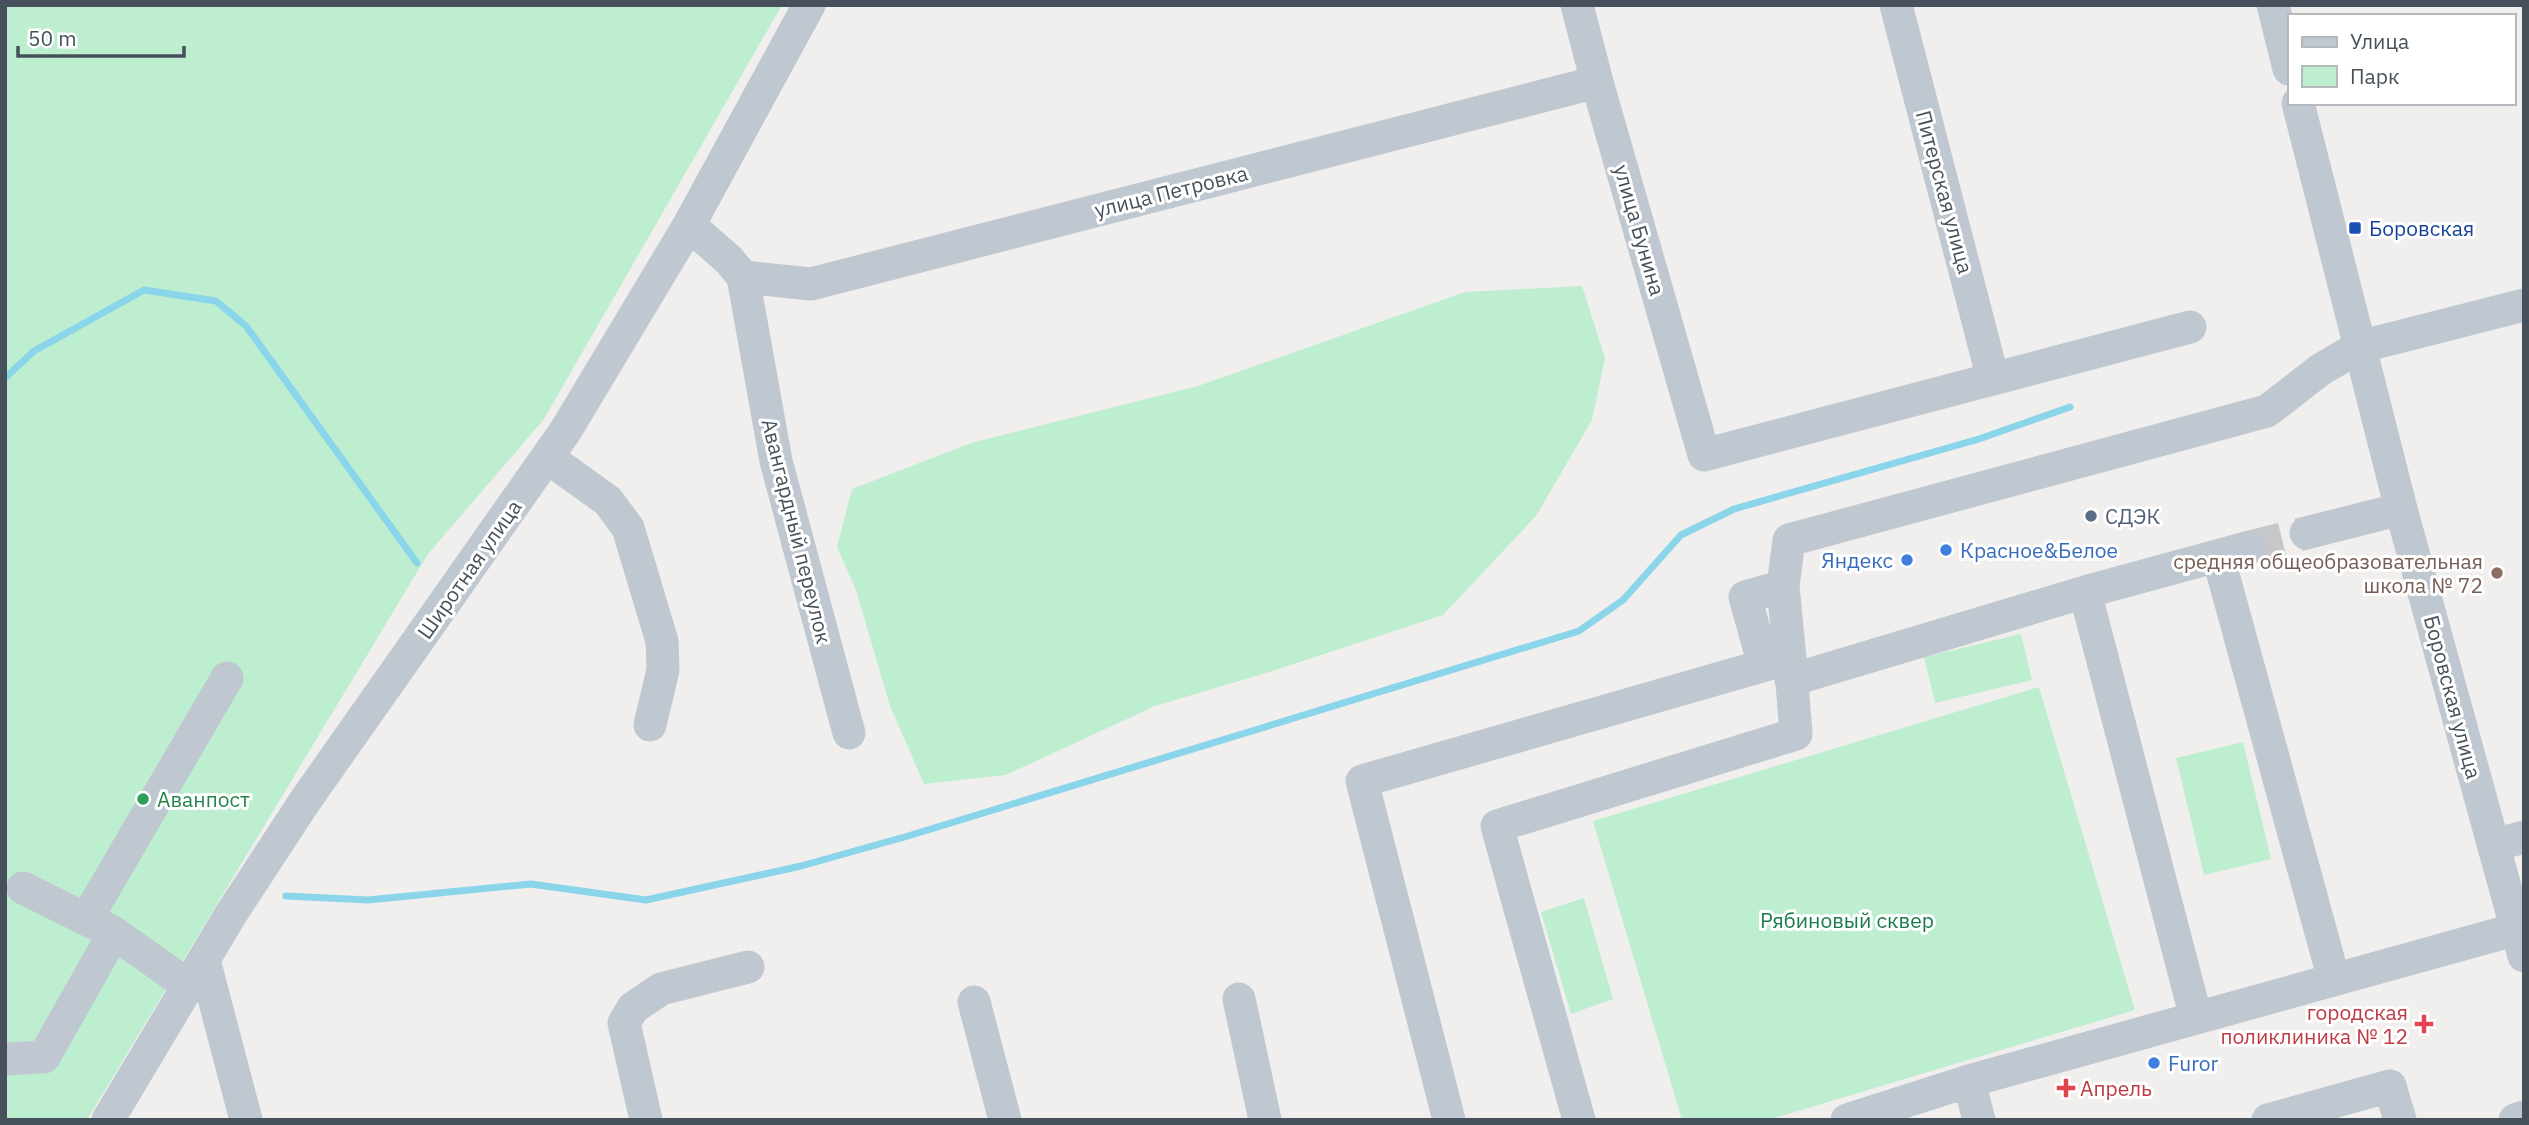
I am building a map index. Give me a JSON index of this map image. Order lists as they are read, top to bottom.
{
  "streets": {
    "street": [
      "улица Петровка",
      "Питерская улица",
      "улица Бунина",
      "Авангардный переулок",
      "Широтная улица",
      "Боровская улица"
    ]
  },
  "crossings": [
    ["улица Петровка", "улица Бунина"],
    ["улица Петровка", "Авангардный переулок"],
    ["Питерская улица", "улица Бунина"]
  ],
  "parks": ["Рябиновый сквер"],
  "places": {
    "transit": ["Боровская"],
    "other": [
      "СДЭК",
      "Красное&Белое",
      "Яндекс",
      "средняя общеобразовательная школа № 72",
      "Аванпост",
      "Furor"
    ],
    "health": ["городская поликлиника № 12", "Апрель"]
  },
  "legend": ["Улица", "Парк"],
  "scale_bar": "50 m"
}
